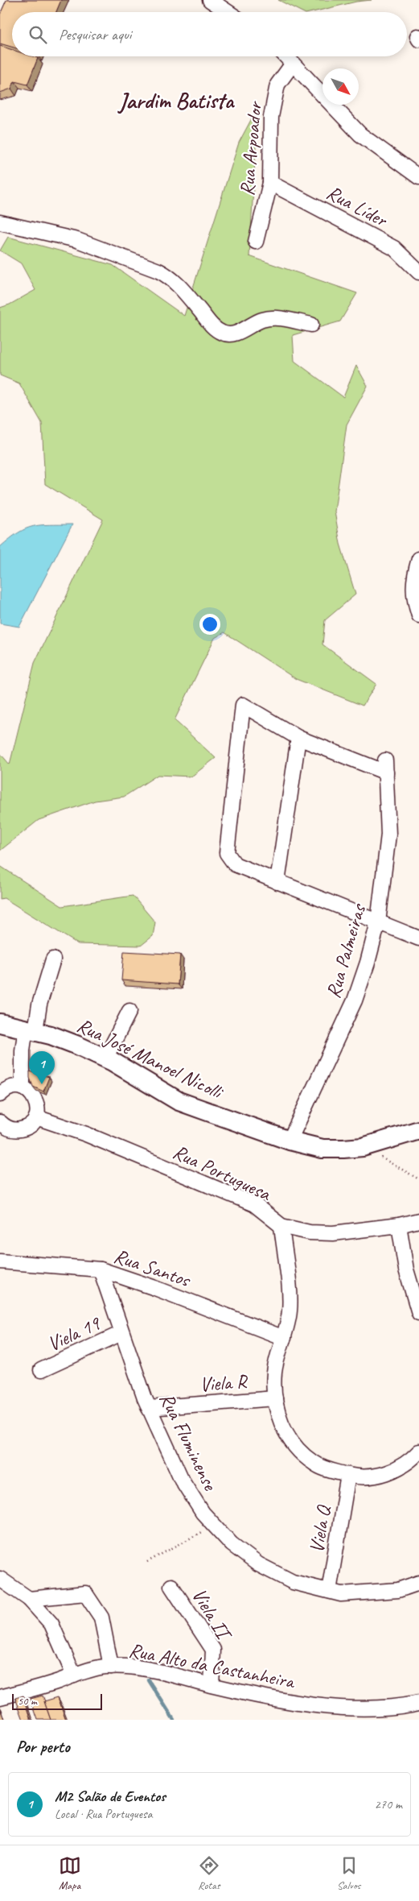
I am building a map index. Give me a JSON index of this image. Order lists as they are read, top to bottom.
{
  "streets": {
    "main road": ["Rua José Manoel Nicolli"],
    "street": [
      "Rua Arpoador",
      "Rua Líder",
      "Rua Palmeiras",
      "Rua Portuguesa",
      "Rua Santos",
      "Viela 19",
      "Viela R",
      "Rua Fluminense",
      "Viela Q",
      "Viela II",
      "Rua Alto da Castanheira"
    ]
  },
  "crossings": [
    ["Rua Arpoador", "Rua Líder"],
    ["Rua Palmeiras", "Rua José Manoel Nicolli"],
    ["Rua Santos", "Rua Fluminense"],
    ["Viela 19", "Rua Fluminense"],
    ["Viela R", "Rua Fluminense"],
    ["Rua Fluminense", "Viela Q"],
    ["Viela II", "Rua Alto da Castanheira"]
  ],
  "districts": ["Jardim Batista"],
  "scale_bar": "50 m",
  "north": "bottom right",
  "page": {
    "search": "Pesquisar aqui",
    "pins": "1",
    "scale": "50 m",
    "heading": "Por perto",
    "list": [
      {
        "mark": "1",
        "name": "M2 Salão de Eventos",
        "note": "Local · Rua Portuguesa",
        "value": "270 m"
      }
    ],
    "nav": ["Mapa", "Rotas", "Salvos"]
  }
}
